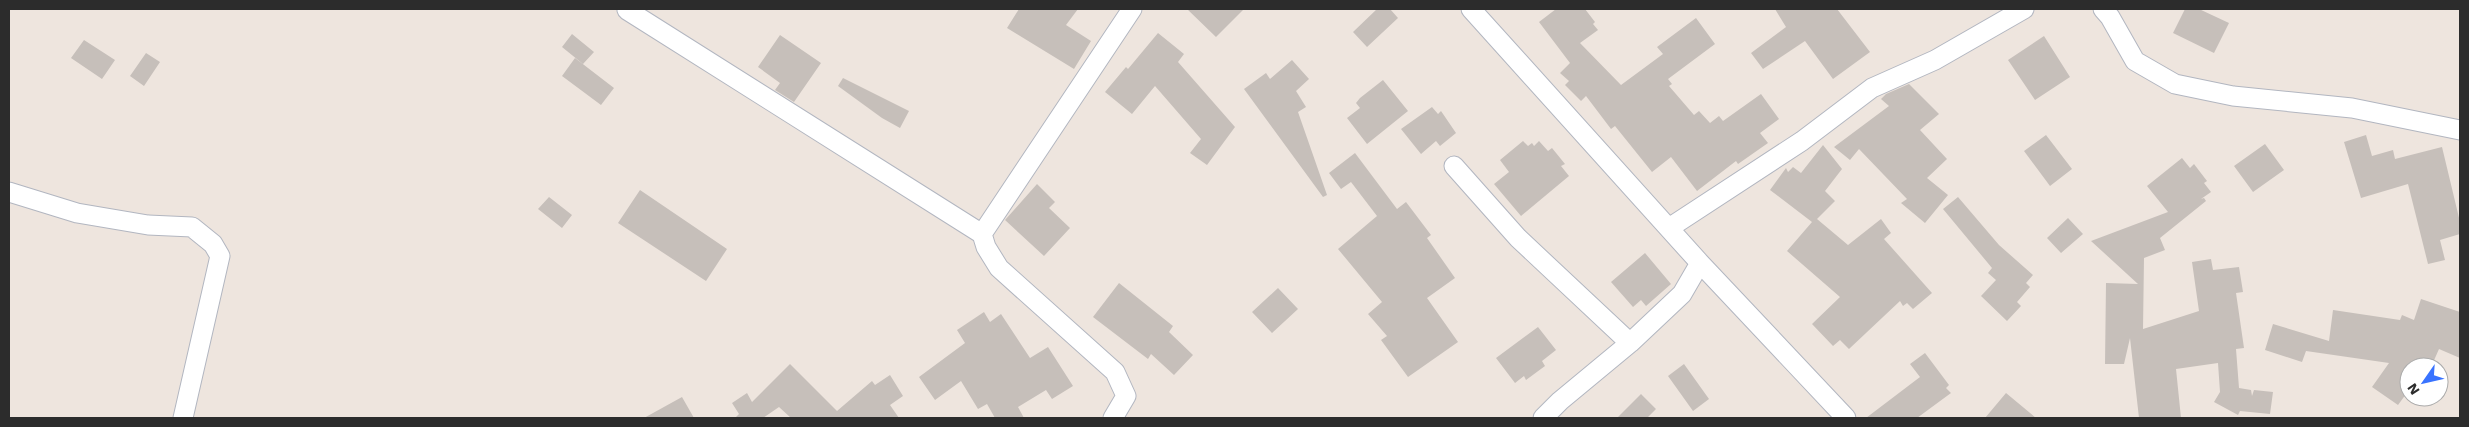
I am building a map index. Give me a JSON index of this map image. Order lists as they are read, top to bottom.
{
  "north": "bottom left"
}
